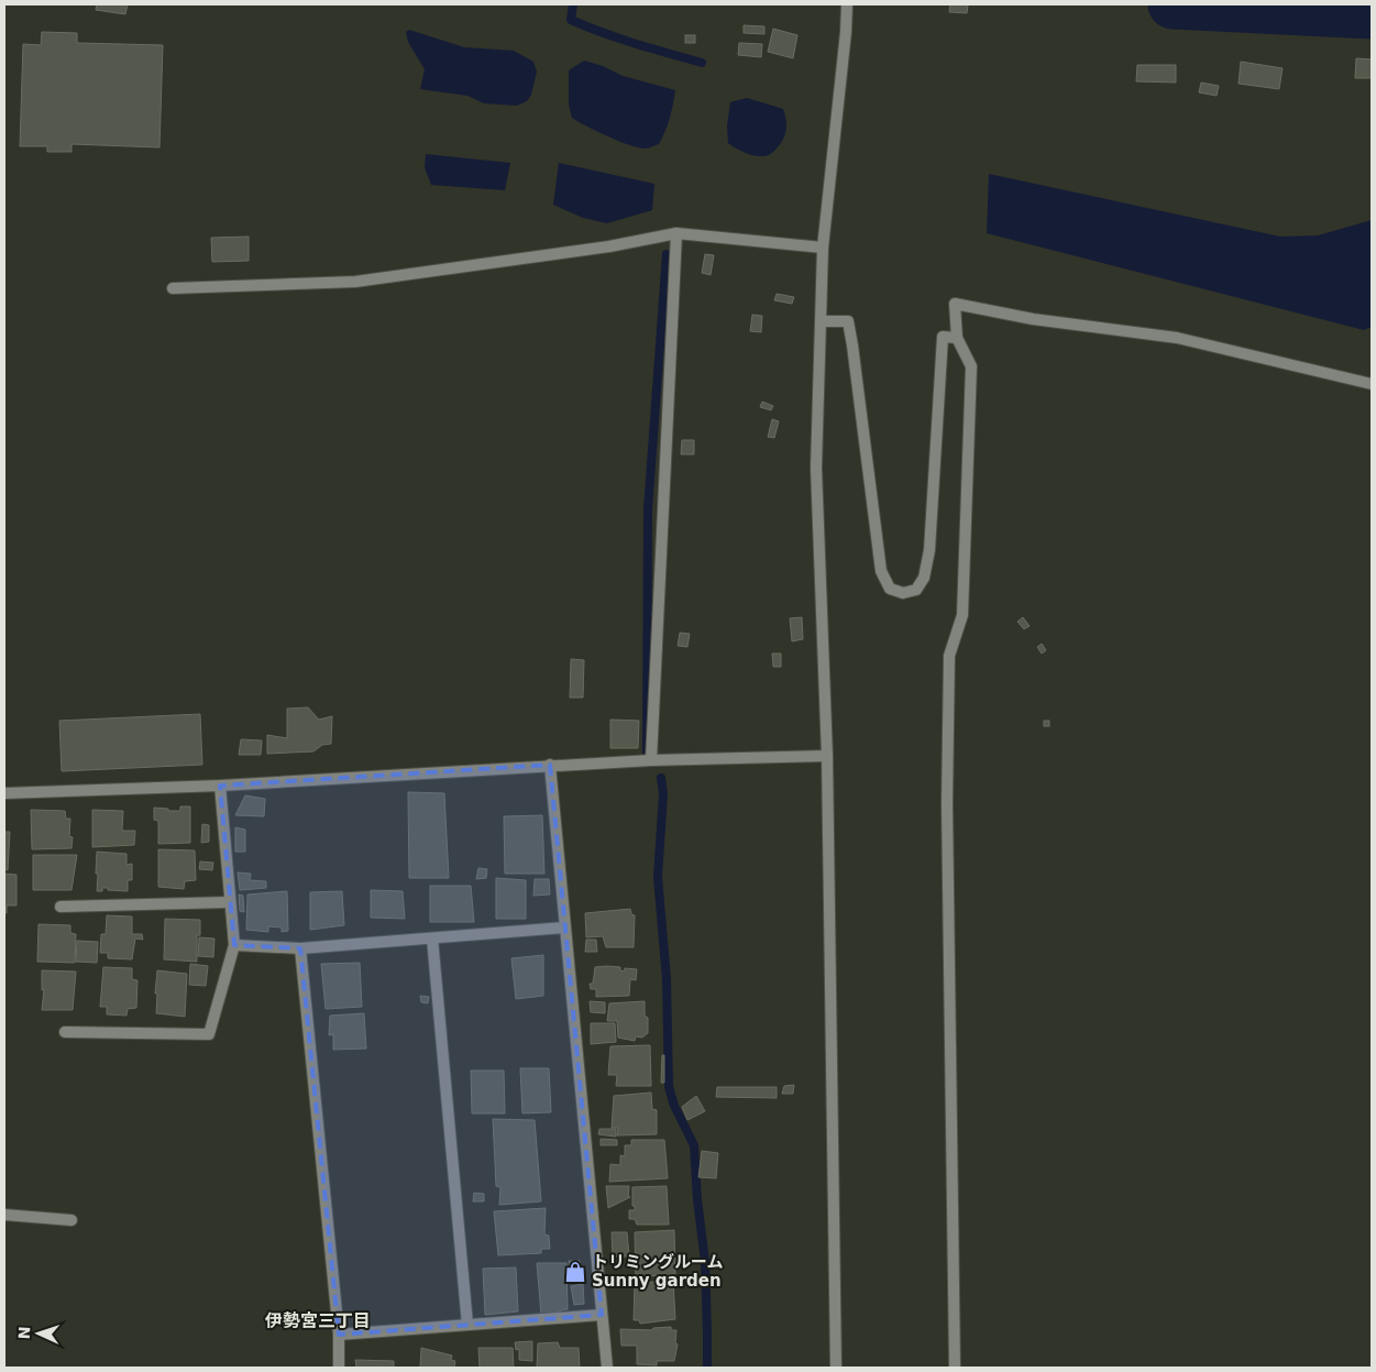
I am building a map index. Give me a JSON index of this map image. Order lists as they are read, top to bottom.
{
  "districts": ["伊勢宮三丁目"],
  "places": {
    "shop": ["トリミングルーム Sunny garden"]
  },
  "north": "left"
}
